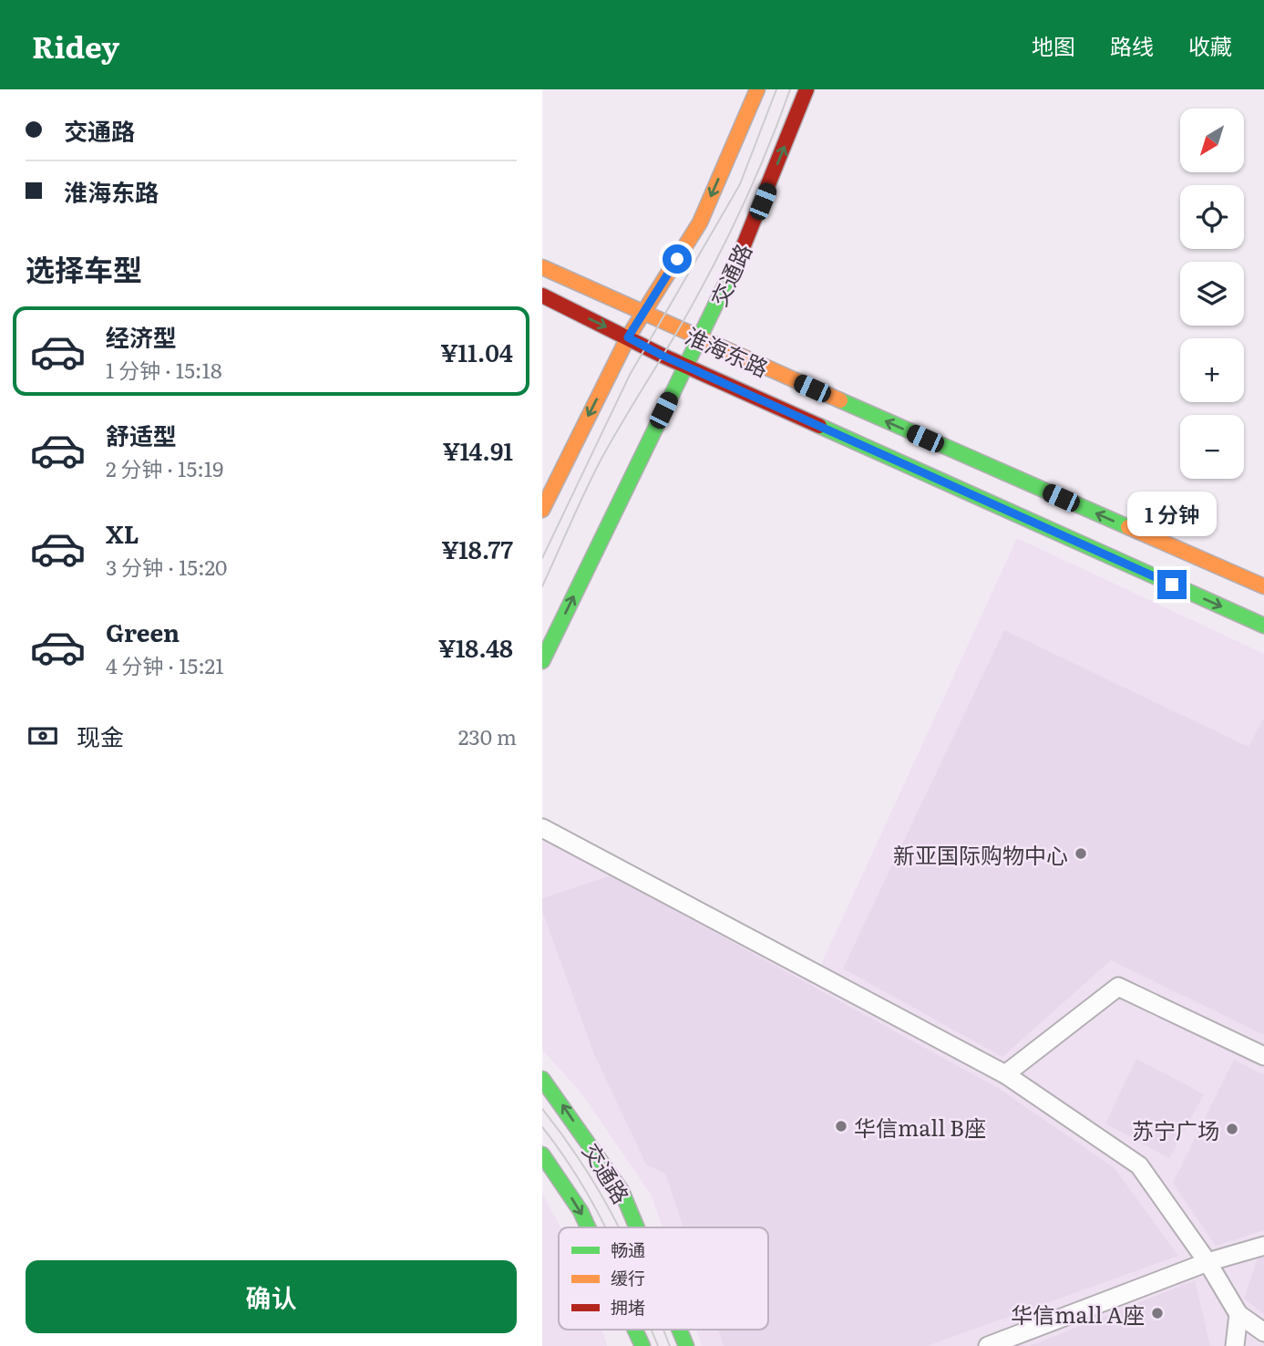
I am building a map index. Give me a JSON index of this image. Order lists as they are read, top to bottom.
{
  "streets": {
    "main road": ["交通路", "淮海东路"]
  },
  "crossings": [
    ["交通路", "淮海东路"]
  ],
  "places": [
    "新亚国际购物中心",
    "华信mall B座",
    "苏宁广场",
    "华信mall A座"
  ],
  "legend": ["畅通", "缓行", "拥堵"],
  "north": "bottom left",
  "page": {
    "header": "Ridey",
    "nav": ["地图", "路线", "收藏"],
    "banner": ["交通路", "淮海东路"],
    "map_buttons": ["+", "−"],
    "heading": "选择车型",
    "list": [
      {
        "name": "经济型",
        "note": "1 分钟 · 15:18",
        "value": "¥11.04"
      },
      {
        "name": "舒适型",
        "note": "2 分钟 · 15:19",
        "value": "¥14.91"
      },
      {
        "name": "XL",
        "note": "3 分钟 · 15:20",
        "value": "¥18.77"
      },
      {
        "name": "Green",
        "note": "4 分钟 · 15:21",
        "value": "¥18.48"
      }
    ],
    "bubble": "1 分钟",
    "pay": ["现金", "230 m"],
    "buttons": "确认"
  }
}
